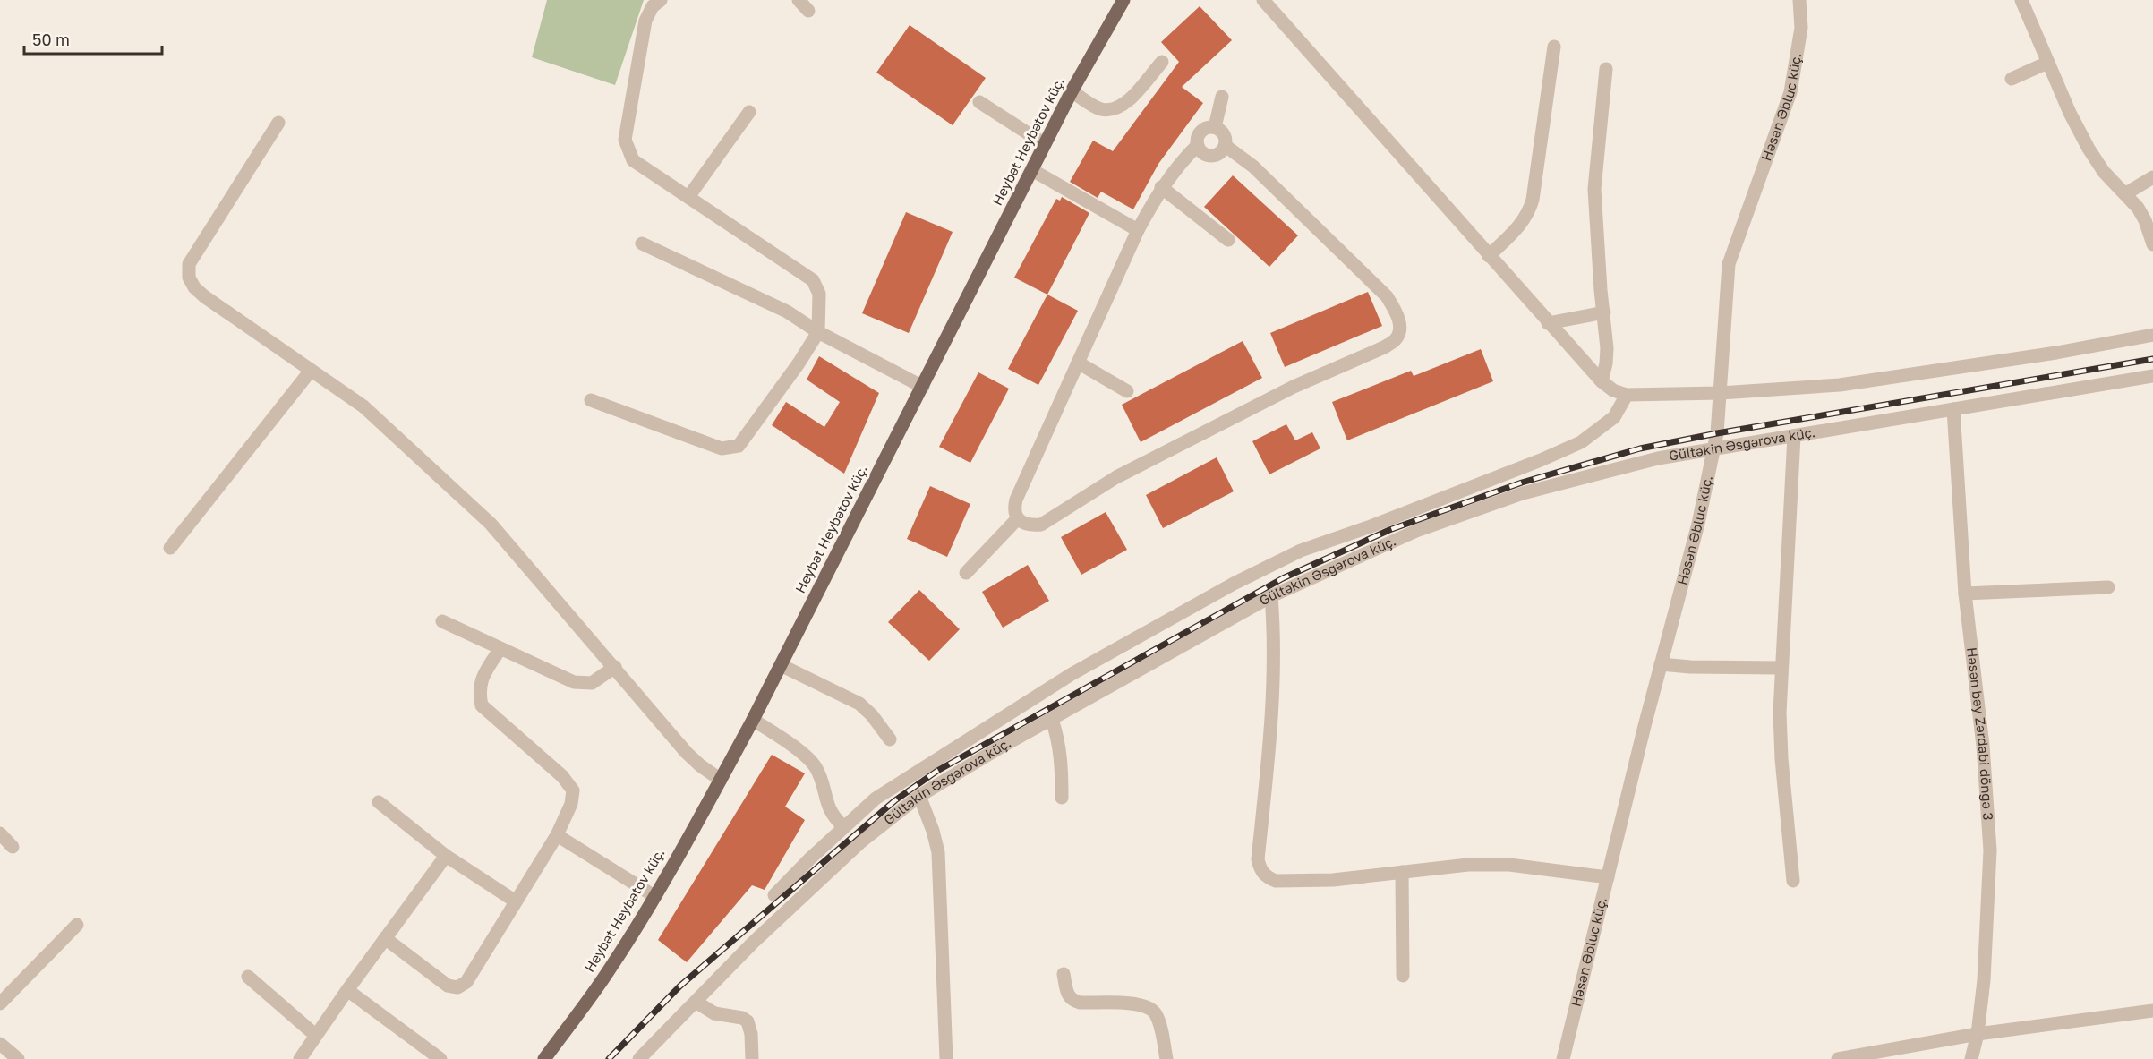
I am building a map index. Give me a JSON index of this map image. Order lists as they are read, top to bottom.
{
  "streets": {
    "main road": ["Heybət Heybətov küç."],
    "street": ["Həsən Əbluc küç.", "Gültəkin Əsgərova küç.", "Həsən bəy Zərdabi döngə 3"]
  },
  "crossings": [
    ["Həsən Əbluc küç.", "Gültəkin Əsgərova küç."],
    ["Gültəkin Əsgərova küç.", "Həsən bəy Zərdabi döngə 3"]
  ],
  "scale_bar": "50 m"
}
